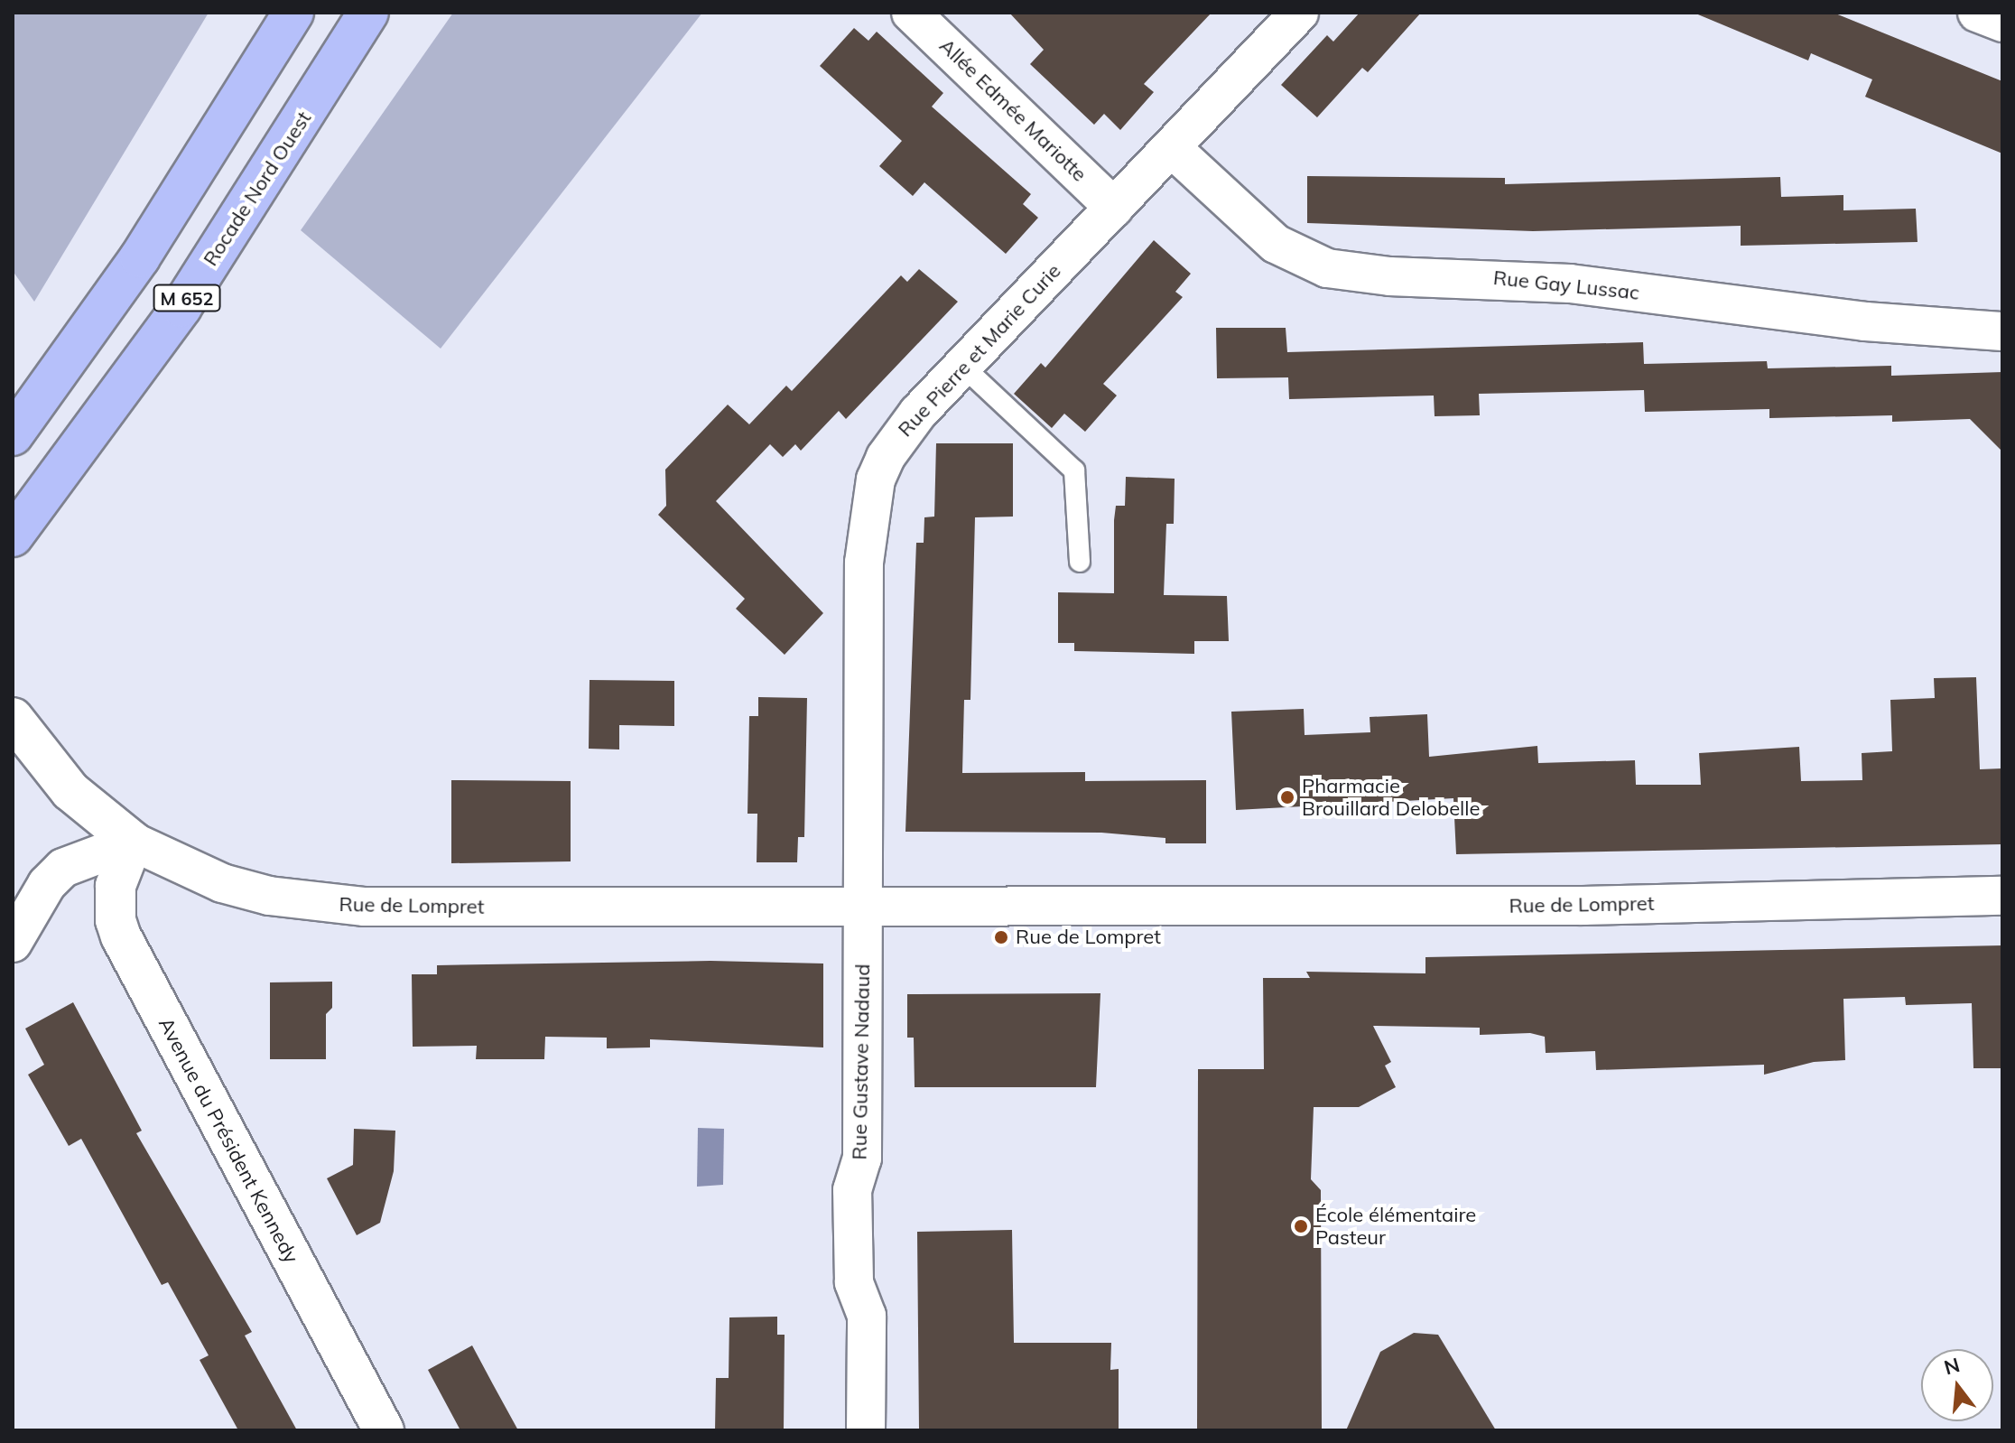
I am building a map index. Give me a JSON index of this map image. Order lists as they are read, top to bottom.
{
  "streets": {
    "highway": ["Rocade Nord Ouest", "M 652"],
    "street": [
      "Allée Edmée Mariotte",
      "Rue Gay Lussac",
      "Rue Pierre et Marie Curie",
      "Rue de Lompret",
      "Rue Gustave Nadaud",
      "Avenue du Président Kennedy"
    ]
  },
  "crossings": [
    ["Allée Edmée Mariotte", "Rue Pierre et Marie Curie"],
    ["Rue Gay Lussac", "Rue Pierre et Marie Curie"],
    ["Rue Pierre et Marie Curie", "Rue de Lompret"],
    ["Rue Pierre et Marie Curie", "Rue Gustave Nadaud"],
    ["Rue de Lompret", "Rue Gustave Nadaud"],
    ["Rue de Lompret", "Avenue du Président Kennedy"]
  ],
  "places": ["Pharmacie Brouillard Delobelle", "Rue de Lompret", "École élémentaire Pasteur"],
  "north": "top"
}
